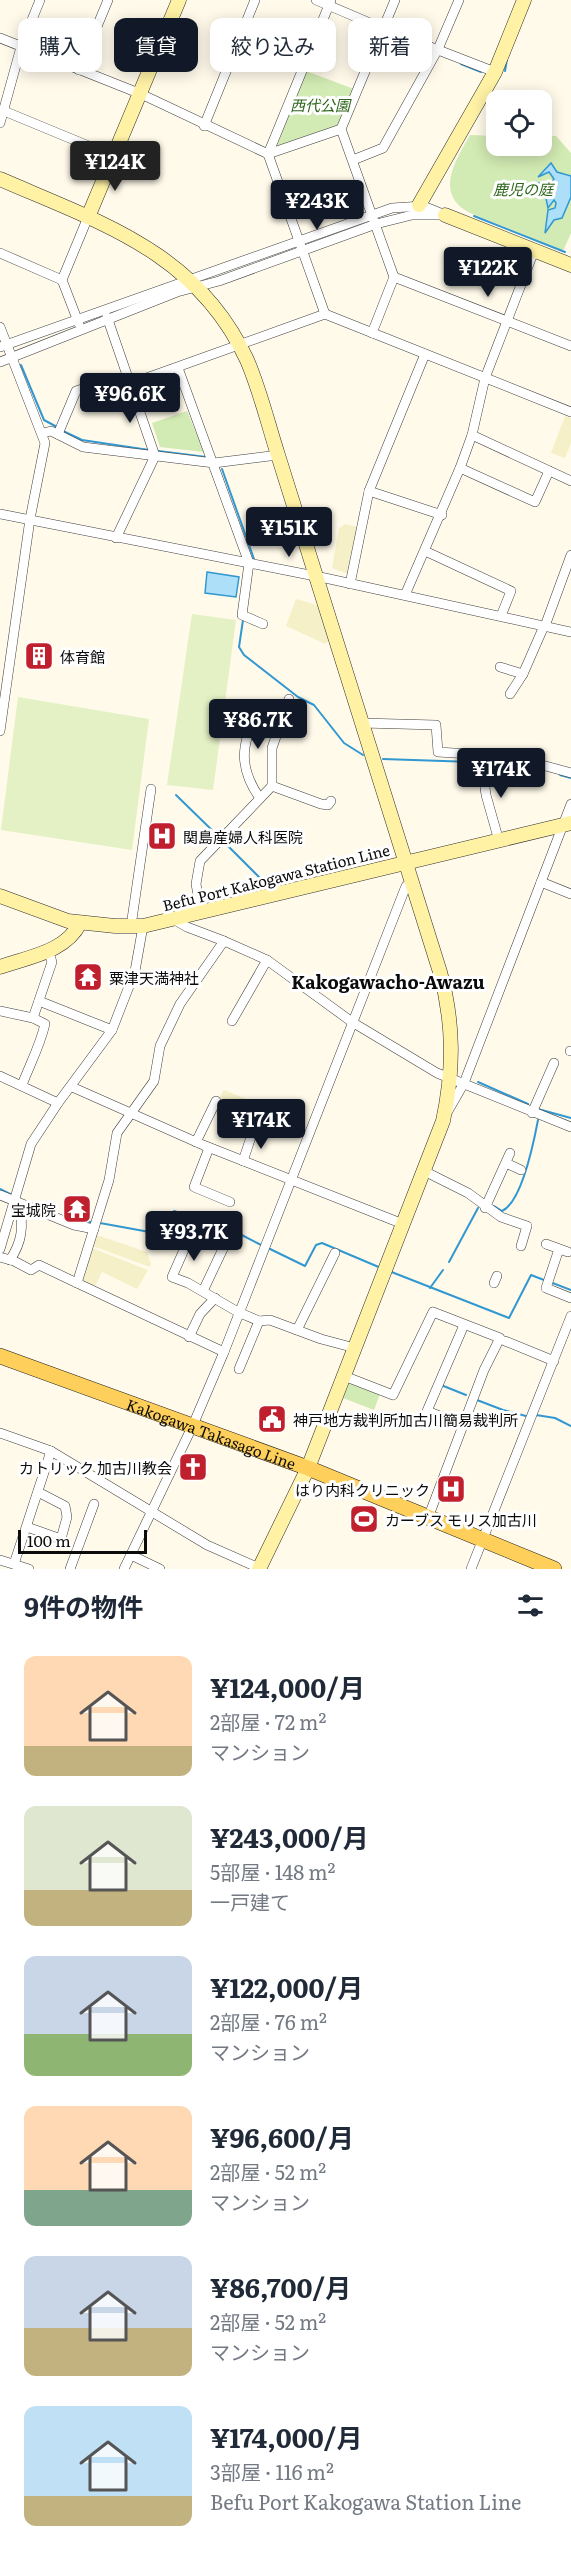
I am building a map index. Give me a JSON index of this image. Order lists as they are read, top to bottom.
{
  "streets": {
    "main road": ["Kakogawa Takasago Line"],
    "street": ["Befu Port Kakogawa Station Line"]
  },
  "districts": ["Kakogawacho-Awazu"],
  "parks": ["西代公園", "鹿児の庭"],
  "places": {
    "building": ["体育館"],
    "hospital": ["関島産婦人科医院", "はり内科クリニック"],
    "temple": ["粟津天満神社", "宝城院"],
    "public building": ["神戸地方裁判所加古川簡易裁判所"],
    "church": ["カトリック 加古川教会"],
    "sports": ["カーブス モリス加古川"]
  },
  "scale_bar": "100 m",
  "page": {
    "chip": [
      "購入",
      "賃貸",
      "絞り込み",
      "新着"
    ],
    "price": [
      "¥124K",
      "¥243K",
      "¥122K",
      "¥96.6K",
      "¥151K",
      "¥86.7K",
      "¥174K",
      "¥174K",
      "¥93.7K"
    ],
    "scale": "100 m",
    "heading": "9件の物件",
    "list": [
      {
        "name": "¥124,000/月",
        "note": "2部屋 · 72 m² · マンション"
      },
      {
        "name": "¥243,000/月",
        "note": "5部屋 · 148 m² · 一戸建て"
      },
      {
        "name": "¥122,000/月",
        "note": "2部屋 · 76 m² · マンション"
      },
      {
        "name": "¥96,600/月",
        "note": "2部屋 · 52 m² · マンション"
      },
      {
        "name": "¥86,700/月",
        "note": "2部屋 · 52 m² · マンション"
      },
      {
        "name": "¥174,000/月",
        "note": "3部屋 · 116 m² · Befu Port Kakogawa Station Line"
      }
    ]
  }
}
